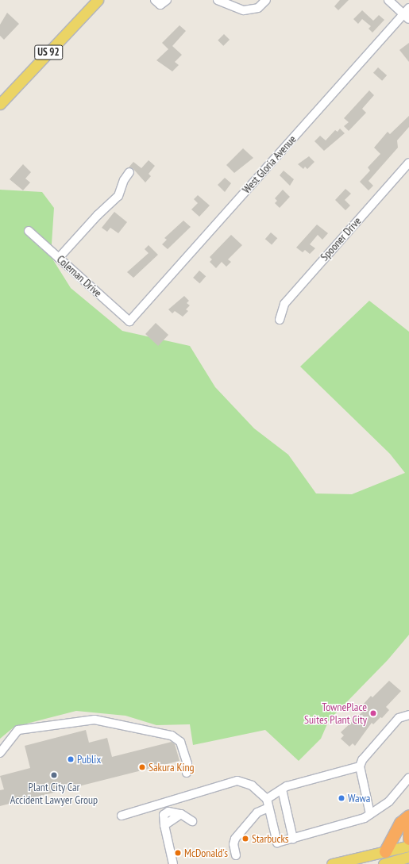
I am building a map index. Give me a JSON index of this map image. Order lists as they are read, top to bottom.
{
  "streets": {
    "main road": ["US 92"],
    "street": ["West Gloria Avenue", "Spooner Drive", "Coleman Drive"]
  },
  "crossings": [
    ["West Gloria Avenue", "Coleman Drive"]
  ],
  "places": [
    "TownePlace Suites Plant City",
    "Publix",
    "Sakura King",
    "Plant City Car Accident Lawyer Group",
    "Wawa",
    "Starbucks",
    "McDonald's"
  ]
}
